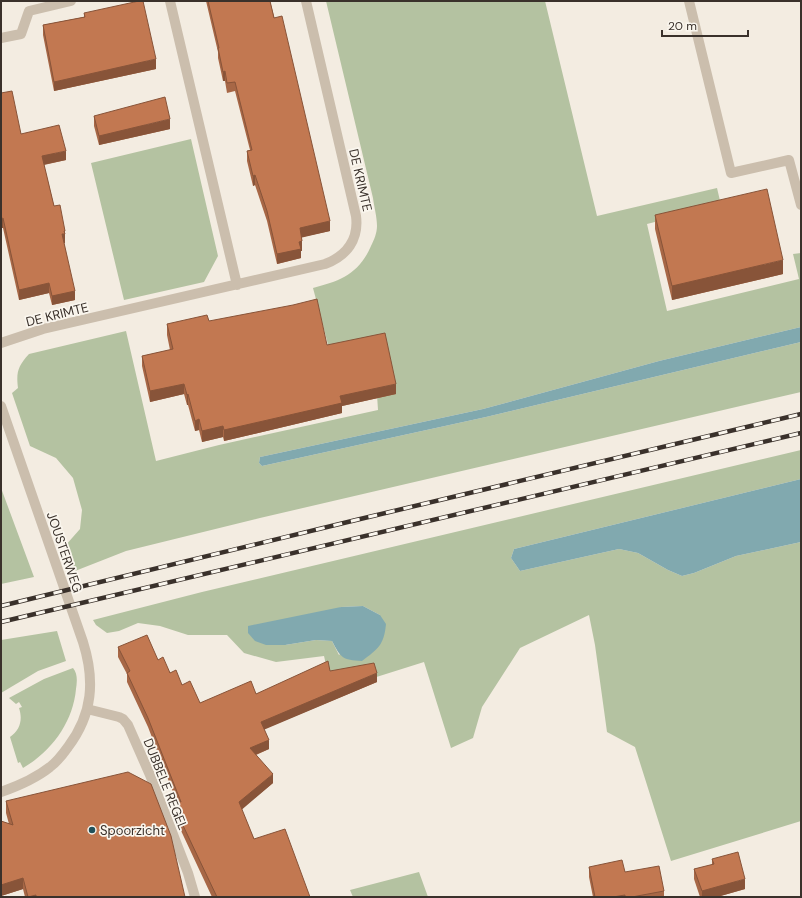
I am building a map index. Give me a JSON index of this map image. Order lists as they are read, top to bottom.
{
  "streets": {
    "street": ["DE KRIMTE", "JOUSTERWEG", "DUBBELE REGEL"]
  },
  "crossings": [
    ["JOUSTERWEG", "DUBBELE REGEL"]
  ],
  "places": ["Spoorzicht"],
  "scale_bar": "20 m"
}
